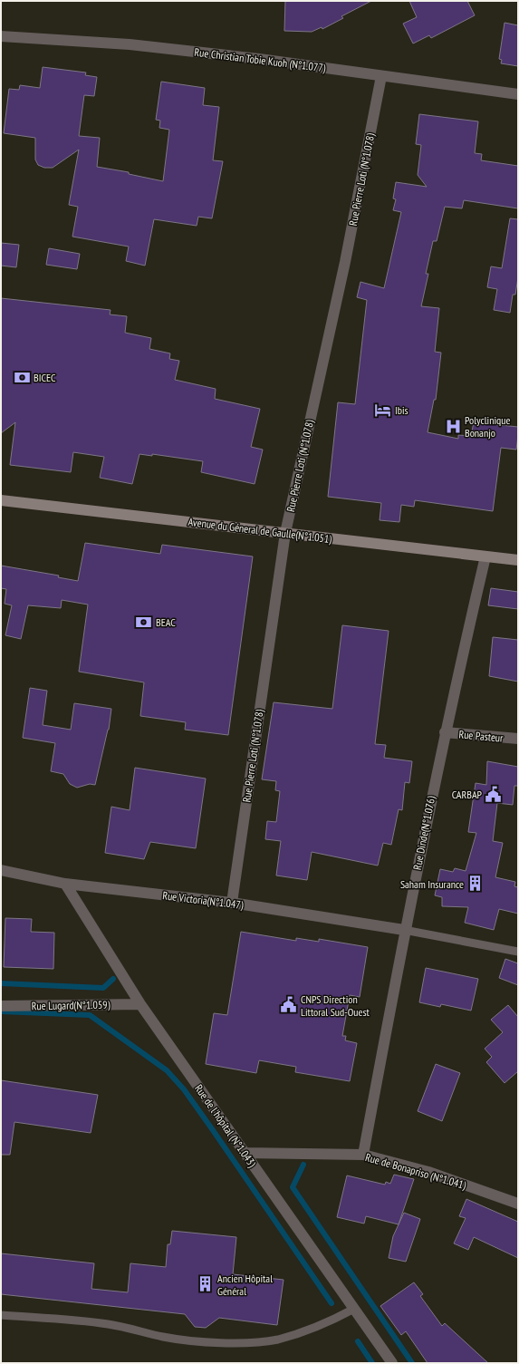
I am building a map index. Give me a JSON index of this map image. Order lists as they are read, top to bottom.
{
  "streets": {
    "main road": ["Avenue du Géneral de Gaulle(N°1.051)"],
    "street": [
      "Rue Christian Tobie Kuoh (N°1.077)",
      "Rue Pierre Loti (N°1.078)",
      "Rue Pasteur",
      "Rue Dinde(N°1.076)",
      "Rue Victoria(N°1.047)",
      "Rue Lugard(N°1.059)",
      "Rue de l'hôpital (N°1.043)",
      "Rue de Bonapriso (N°1.041)"
    ]
  },
  "crossings": [
    ["Rue Christian Tobie Kuoh (N°1.077)", "Rue Pierre Loti (N°1.078)"],
    ["Rue Pierre Loti (N°1.078)", "Avenue du Géneral de Gaulle(N°1.051)"],
    ["Rue Pierre Loti (N°1.078)", "Rue Victoria(N°1.047)"],
    ["Avenue du Géneral de Gaulle(N°1.051)", "Rue Dinde(N°1.076)"],
    ["Rue Pasteur", "Rue Dinde(N°1.076)"],
    ["Rue Dinde(N°1.076)", "Rue Victoria(N°1.047)"],
    ["Rue Dinde(N°1.076)", "Rue de Bonapriso (N°1.041)"],
    ["Rue Victoria(N°1.047)", "Rue de l'hôpital (N°1.043)"],
    ["Rue Lugard(N°1.059)", "Rue de l'hôpital (N°1.043)"],
    ["Rue de l'hôpital (N°1.043)", "Rue de Bonapriso (N°1.041)"]
  ],
  "places": {
    "bank": ["BICEC", "BEAC"],
    "hotel": ["Ibis"],
    "hospital": ["Polyclinique Bonanjo"],
    "public building": ["CARBAP", "CNPS Direction Littoral Sud-Ouest"],
    "building": ["Saham Insurance", "Ancien Hôpital Général"]
  }
}
